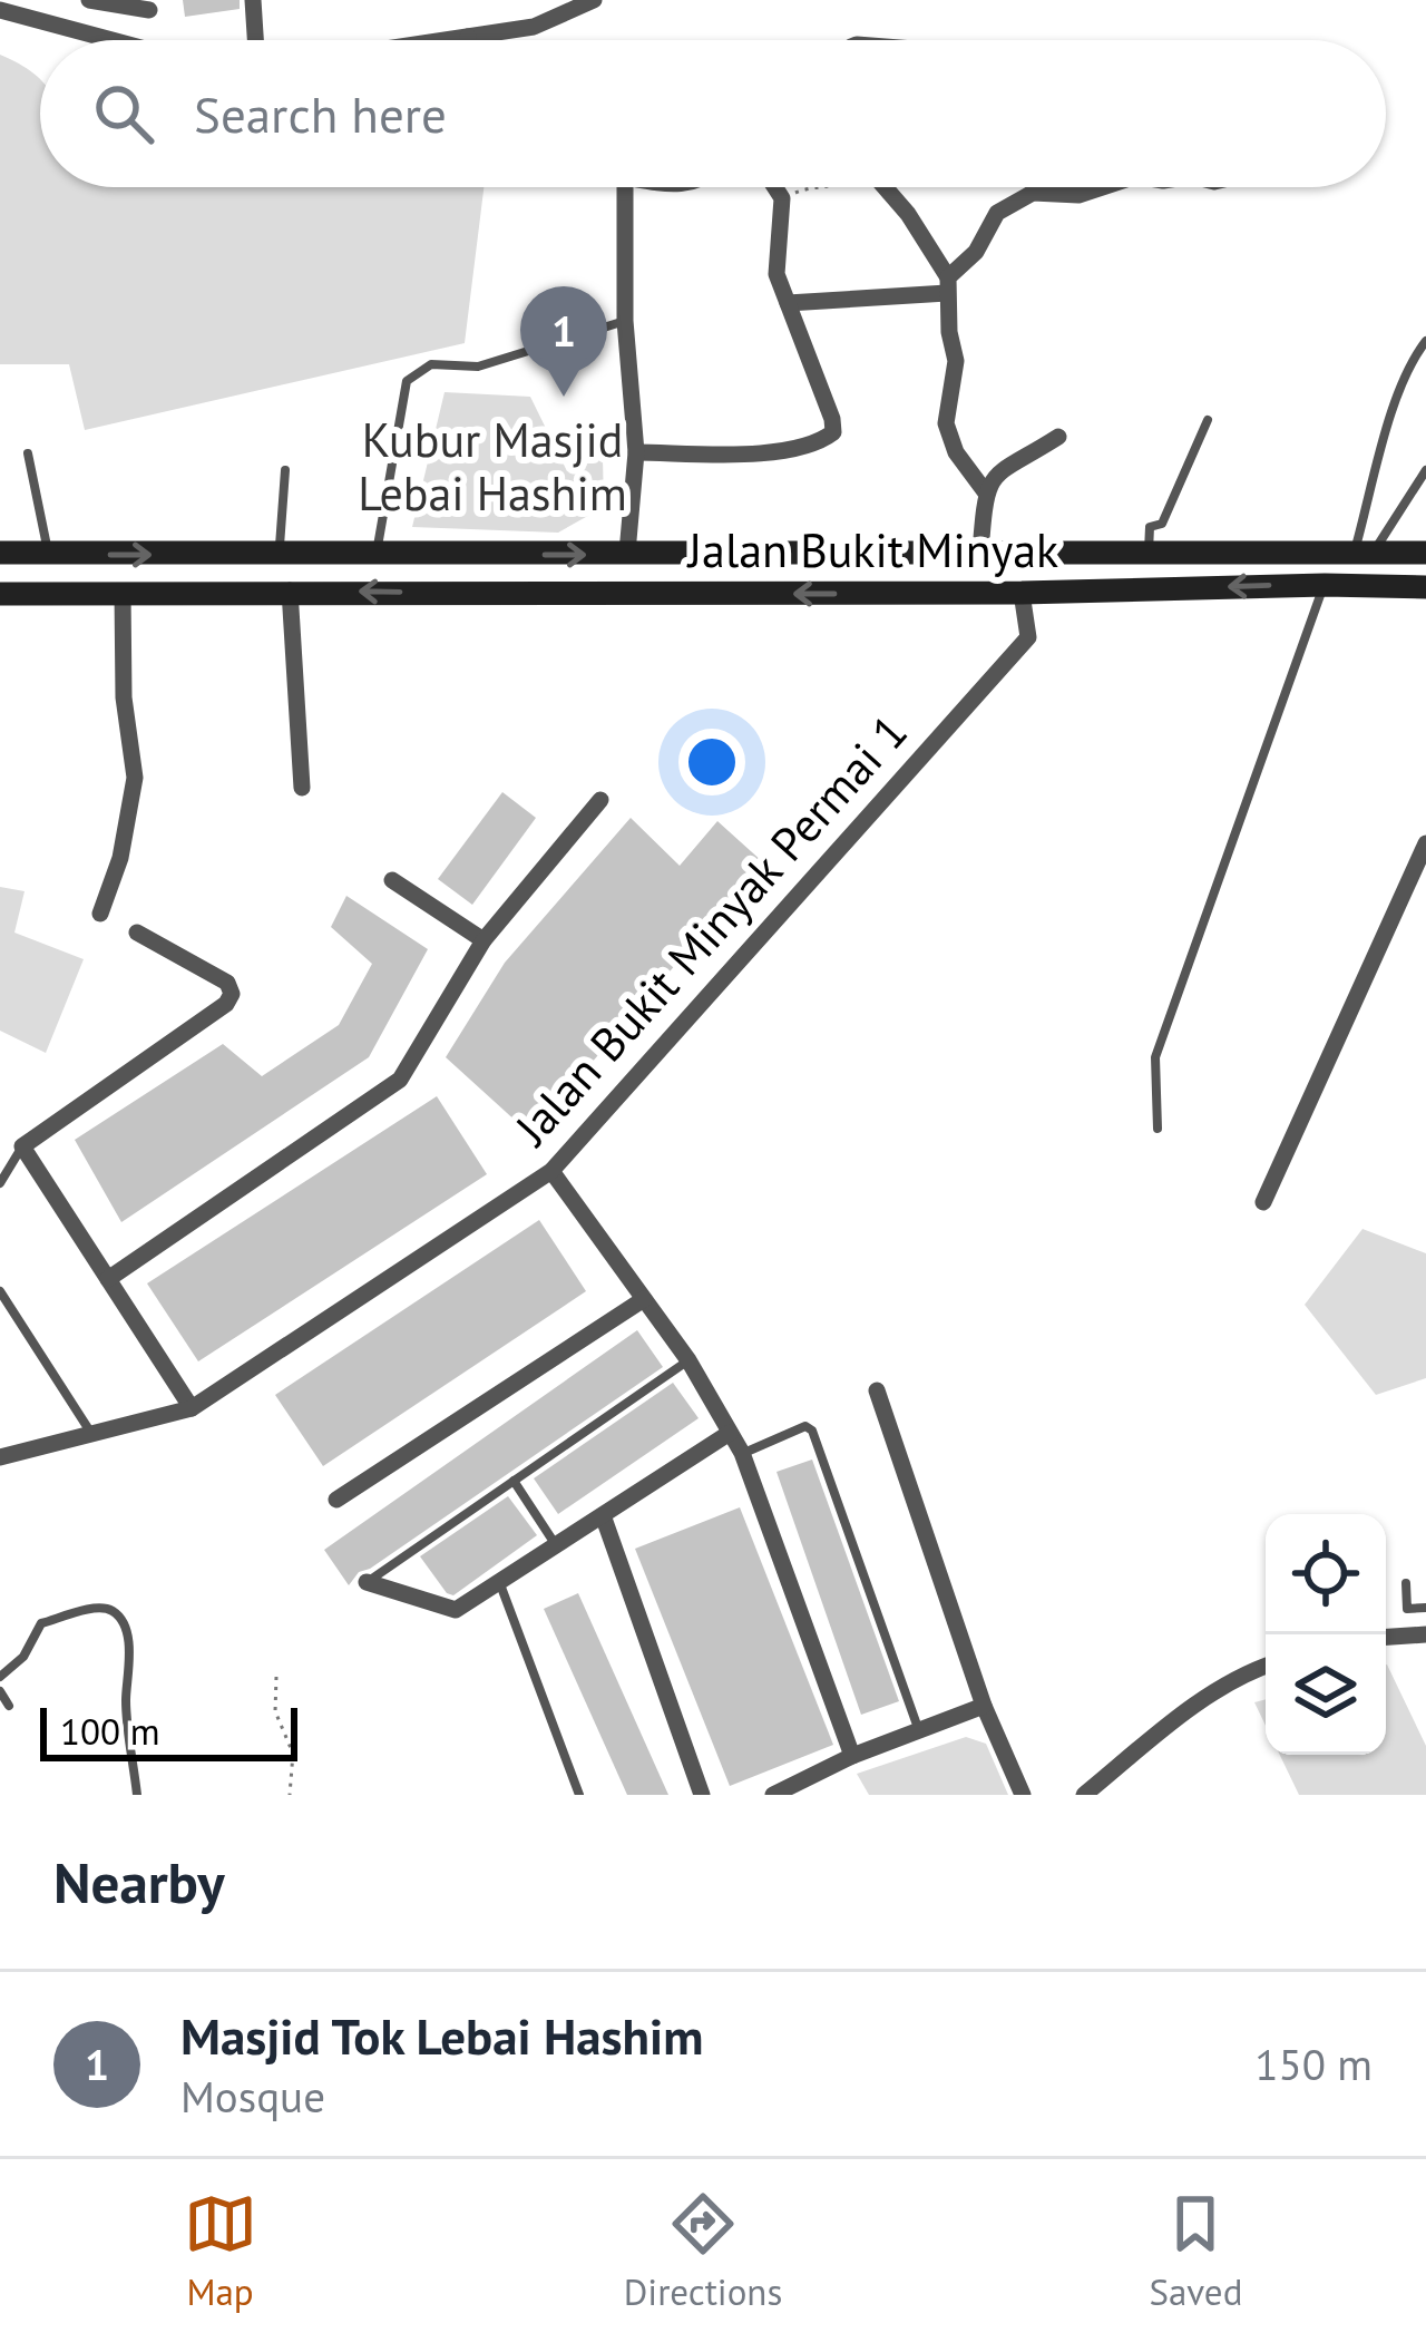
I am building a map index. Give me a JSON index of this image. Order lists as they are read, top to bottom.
{
  "streets": {
    "main road": ["Jalan Bukit Minyak"],
    "street": ["Jalan Bukit Minyak Permai 1"]
  },
  "crossings": [
    ["Jalan Bukit Minyak", "Jalan Bukit Minyak Permai 1"]
  ],
  "parks": ["Kubur Masjid Lebai Hashim"],
  "scale_bar": "100 m",
  "page": {
    "search": "Search here",
    "pins": "1",
    "scale": "100 m",
    "heading": "Nearby",
    "list": [
      {
        "mark": "1",
        "name": "Masjid Tok Lebai Hashim",
        "note": "Mosque",
        "value": "150 m"
      }
    ],
    "nav": ["Map", "Directions", "Saved"]
  }
}
